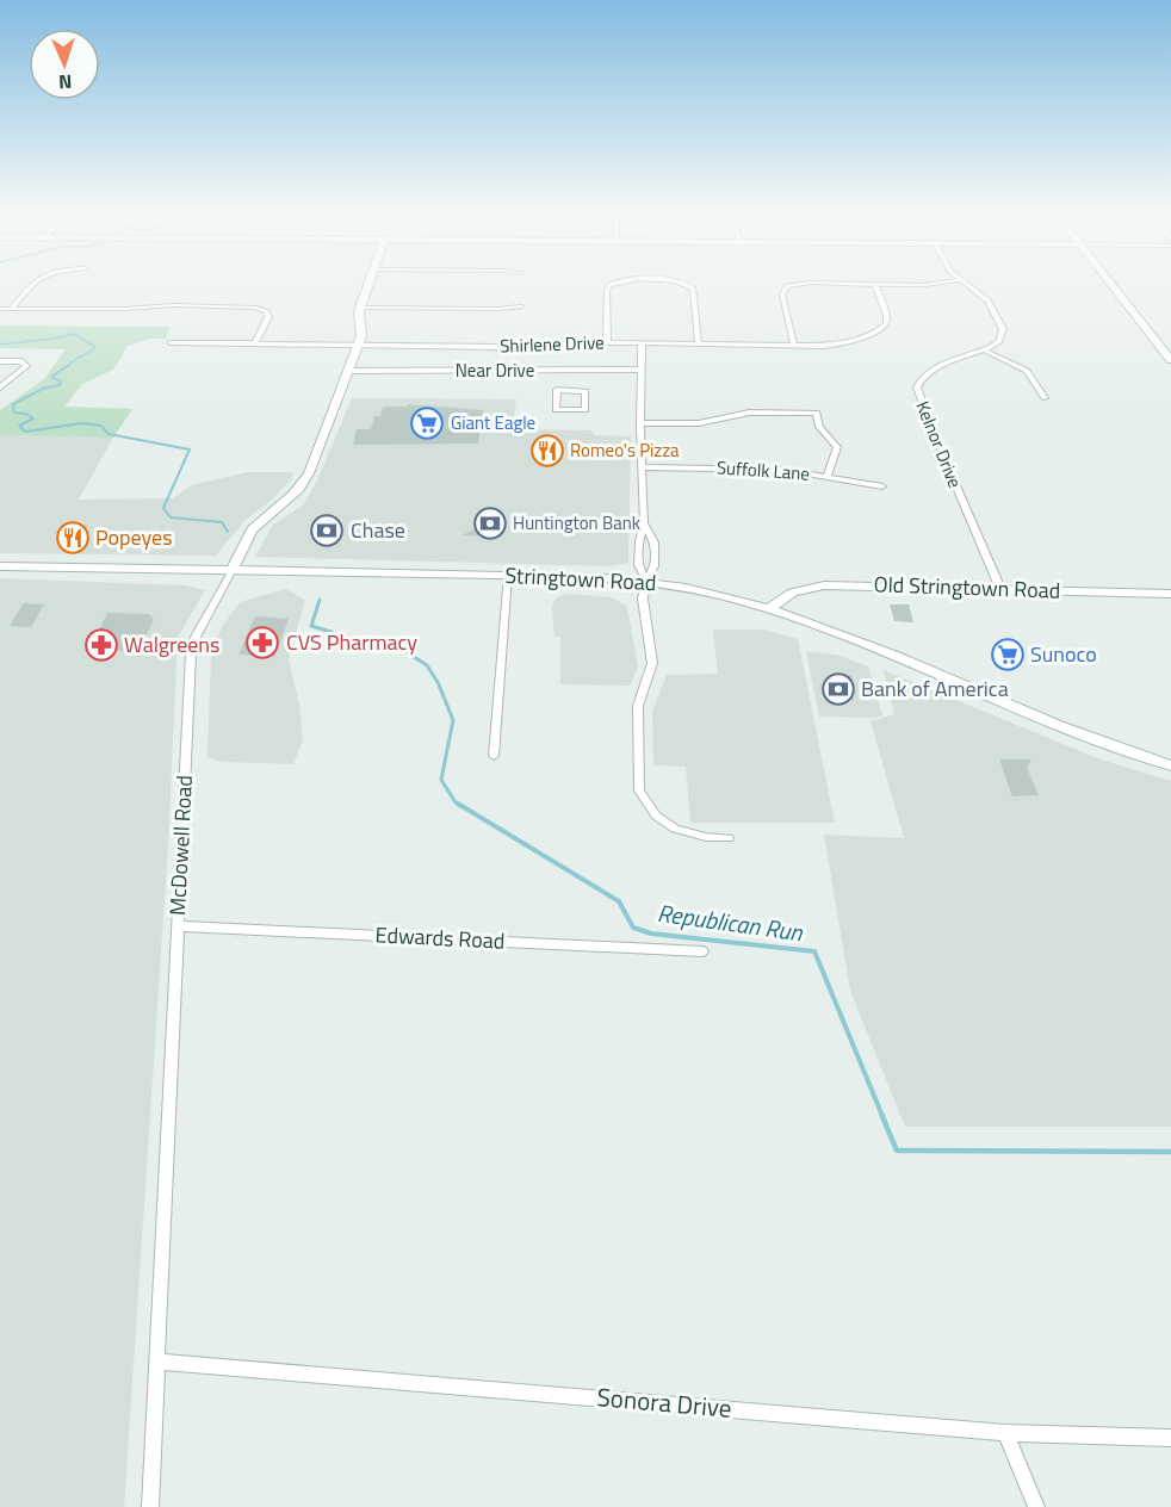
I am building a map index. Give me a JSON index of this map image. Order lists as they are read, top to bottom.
{
  "streets": {
    "street": [
      "Shirlene Drive",
      "Near Drive",
      "Kelnor Drive",
      "Suffolk Lane",
      "Stringtown Road",
      "Old Stringtown Road",
      "McDowell Road",
      "Edwards Road",
      "Sonora Drive"
    ]
  },
  "crossings": [
    ["Shirlene Drive", "McDowell Road"],
    ["Near Drive", "McDowell Road"],
    ["Kelnor Drive", "Old Stringtown Road"],
    ["Stringtown Road", "Old Stringtown Road"],
    ["Stringtown Road", "McDowell Road"],
    ["McDowell Road", "Edwards Road"],
    ["McDowell Road", "Sonora Drive"]
  ],
  "water": ["Republican Run"],
  "places": {
    "supermarket": ["Giant Eagle", "Sunoco"],
    "restaurant": ["Romeo's Pizza", "Popeyes"],
    "bank": ["Huntington Bank", "Chase", "Bank of America"],
    "pharmacy": ["CVS Pharmacy", "Walgreens"]
  },
  "north": "bottom"
}
